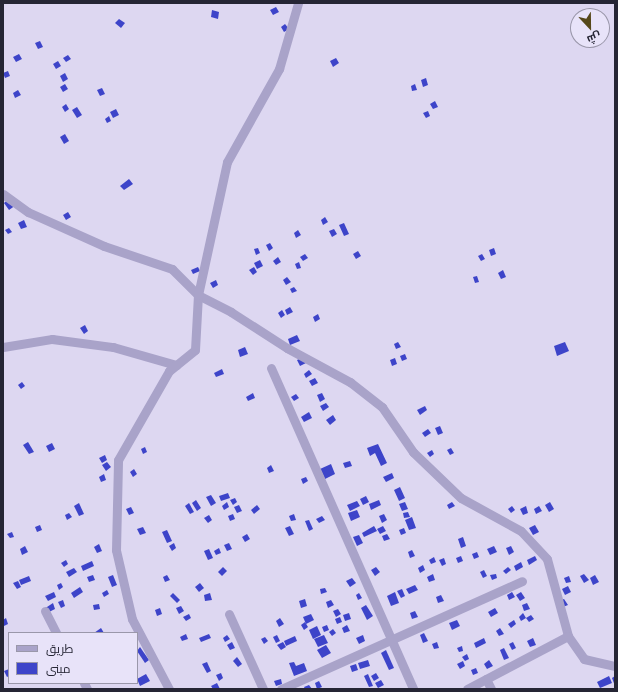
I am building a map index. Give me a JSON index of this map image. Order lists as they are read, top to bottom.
{
  "legend": ["طريق", "مبنى"],
  "north": "bottom"
}
